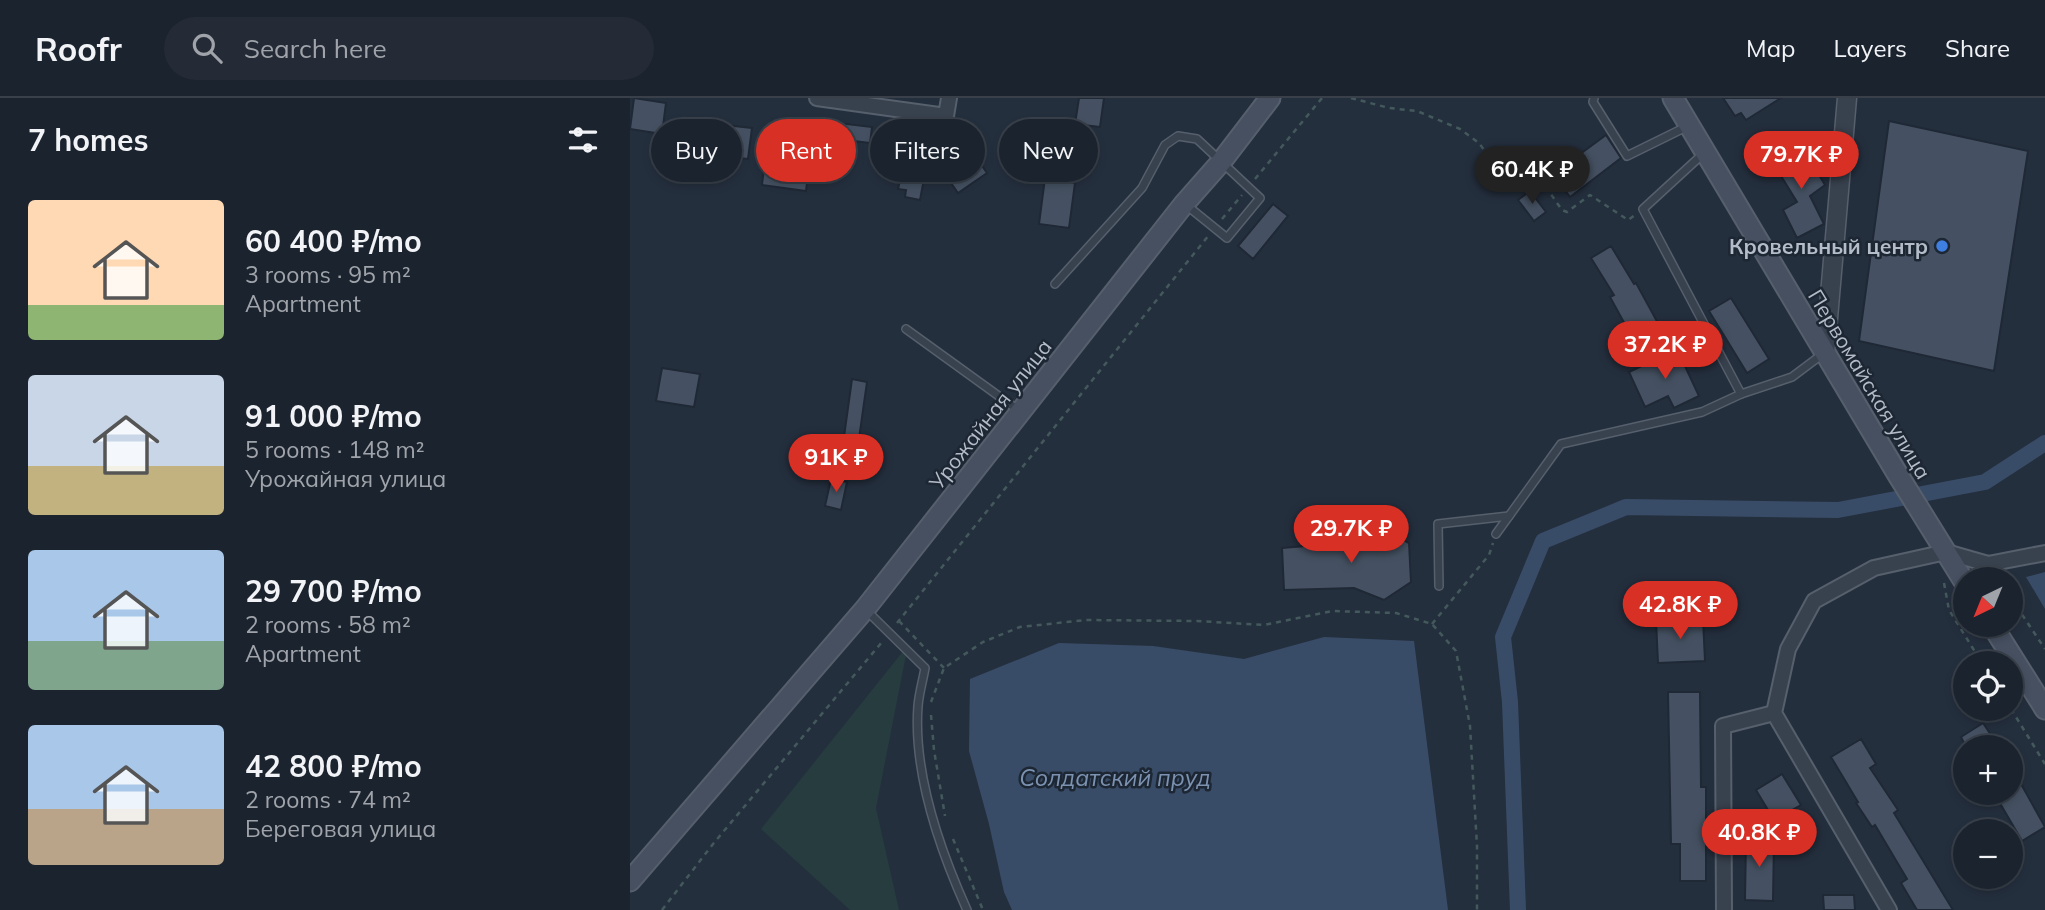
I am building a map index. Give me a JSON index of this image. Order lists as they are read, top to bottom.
{
  "streets": {
    "main road": ["Первомайская улица", "Урожайная улица"]
  },
  "water": ["Солдатский пруд"],
  "places": ["Кровельный центр"],
  "north": "bottom left",
  "page": {
    "header": "Roofr",
    "search": "Search here",
    "nav": ["Map", "Layers", "Share"],
    "heading": "7 homes",
    "chip": [
      "Buy",
      "Rent",
      "Filters",
      "New"
    ],
    "price": [
      "79.7K ₽",
      "60.4K ₽",
      "37.2K ₽",
      "91K ₽",
      "29.7K ₽",
      "42.8K ₽",
      "40.8K ₽"
    ],
    "list": [
      {
        "name": "60 400 ₽/mo",
        "note": "3 rooms · 95 m² · Apartment"
      },
      {
        "name": "91 000 ₽/mo",
        "note": "5 rooms · 148 m² · Урожайная улица"
      },
      {
        "name": "29 700 ₽/mo",
        "note": "2 rooms · 58 m² · Apartment"
      },
      {
        "name": "42 800 ₽/mo",
        "note": "2 rooms · 74 m² · Береговая улица"
      }
    ],
    "map_buttons": ["+", "−"]
  }
}
